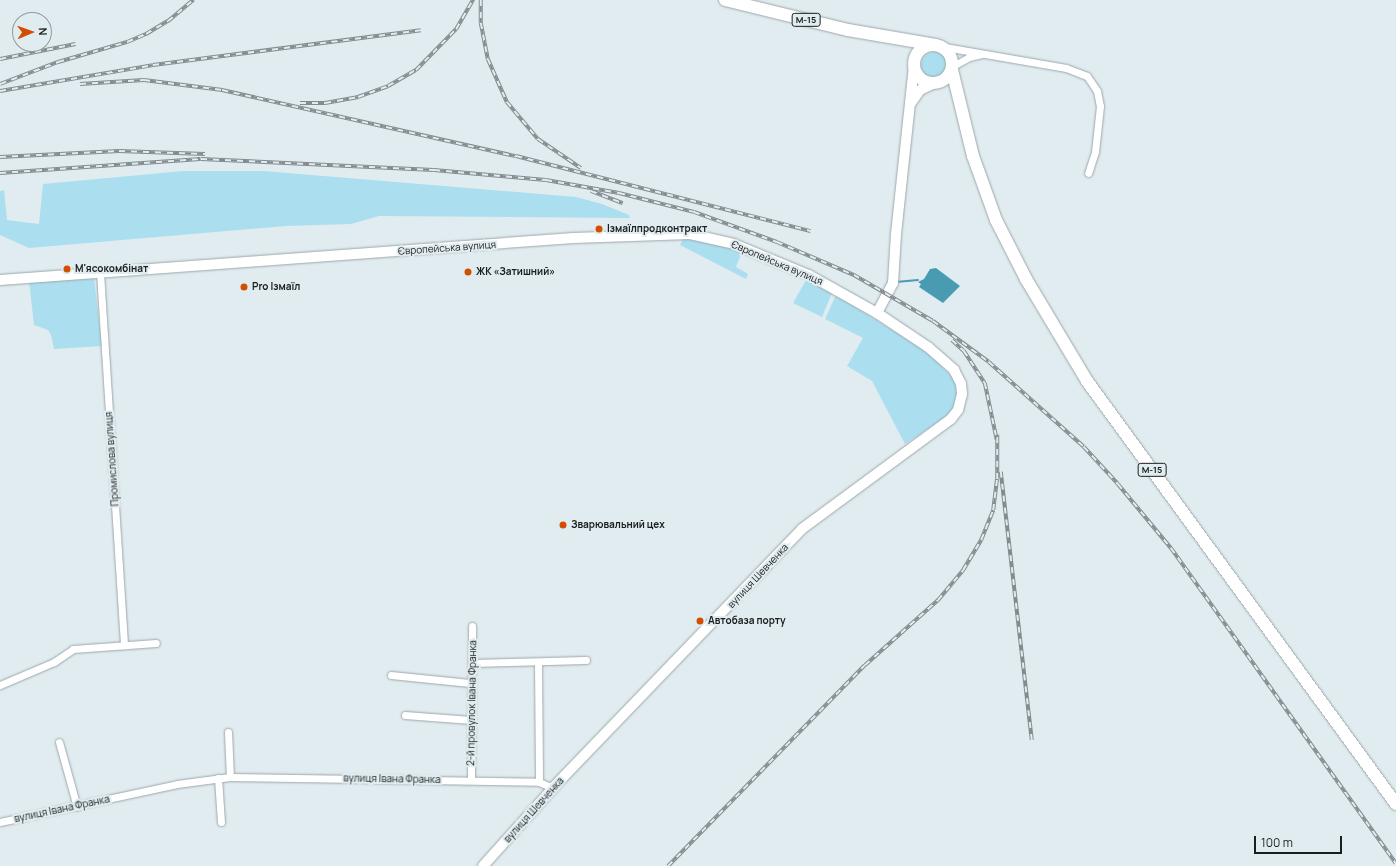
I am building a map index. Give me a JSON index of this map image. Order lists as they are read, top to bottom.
{
  "streets": {
    "highway": ["М-15"],
    "main road": ["Європейська вулиця", "вулиця Шевченка"],
    "street": ["Промислова вулиця", "2-й провулок Івана Франка", "вулиця Івана Франка"]
  },
  "crossings": [
    ["Європейська вулиця", "Промислова вулиця"],
    ["Європейська вулиця", "вулиця Шевченка"],
    ["вулиця Шевченка", "вулиця Івана Франка"],
    ["2-й провулок Івана Франка", "вулиця Івана Франка"]
  ],
  "places": [
    "Ізмаїлпродконтракт",
    "М'ясокомбінат",
    "ЖК «Затишний»",
    "Pro Ізмаїл",
    "Зварювальний цех",
    "Автобаза порту"
  ],
  "scale_bar": "100 m",
  "north": "right"
}
